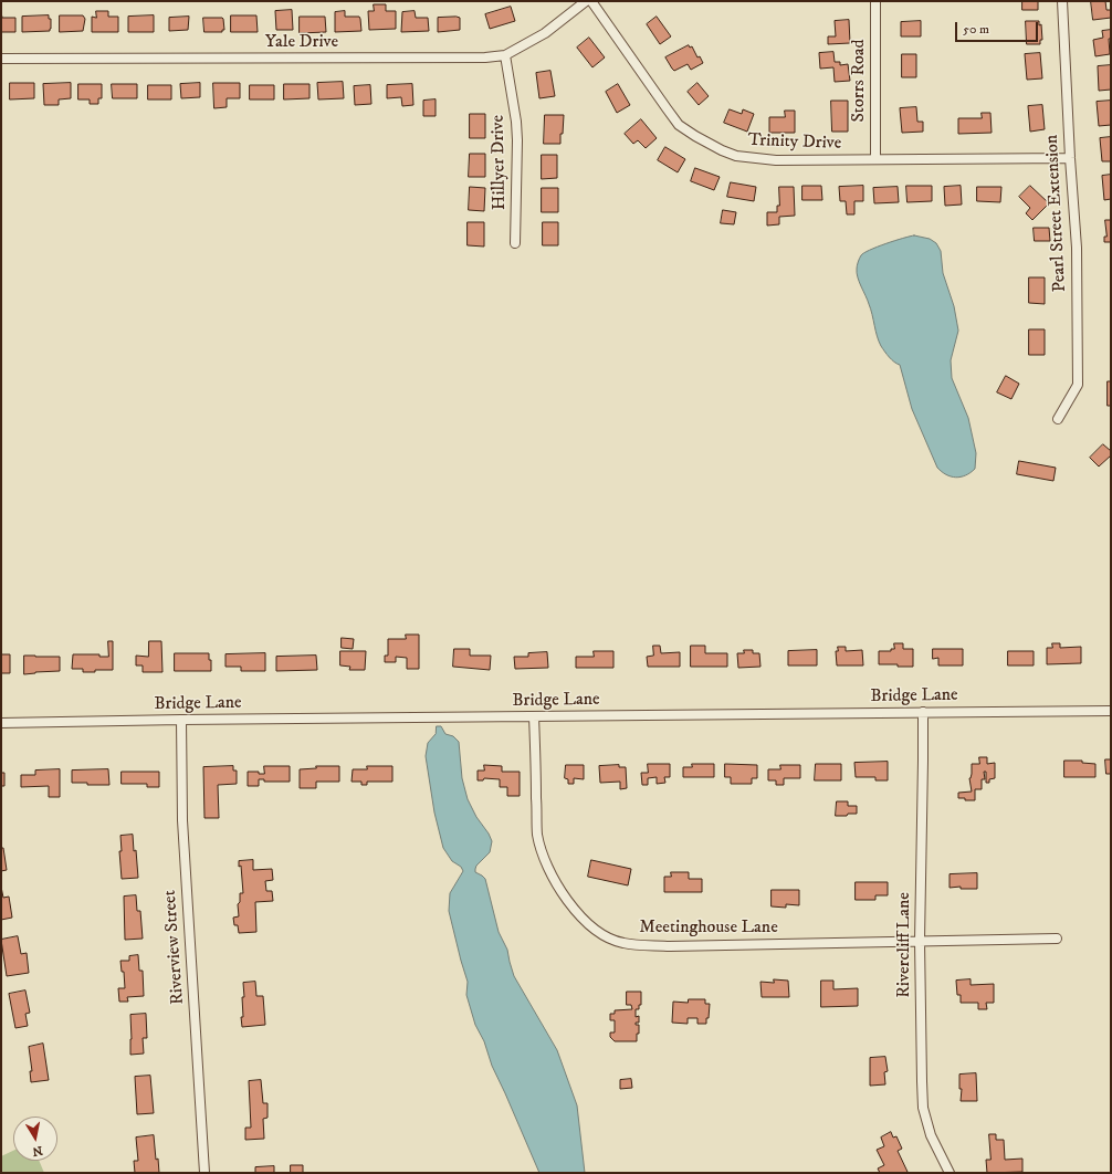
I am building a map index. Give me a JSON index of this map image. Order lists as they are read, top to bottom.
{
  "streets": {
    "street": [
      "Yale Drive",
      "Storrs Road",
      "Trinity Drive",
      "Hillyer Drive",
      "Pearl Street Extension",
      "Bridge Lane",
      "Meetinghouse Lane",
      "Rivercliff Lane",
      "Riverview Street"
    ]
  },
  "crossings": [
    ["Yale Drive", "Hillyer Drive"],
    ["Storrs Road", "Trinity Drive"],
    ["Trinity Drive", "Pearl Street Extension"],
    ["Bridge Lane", "Meetinghouse Lane"],
    ["Bridge Lane", "Rivercliff Lane"],
    ["Bridge Lane", "Riverview Street"],
    ["Meetinghouse Lane", "Rivercliff Lane"]
  ],
  "scale_bar": "50 m",
  "north": "bottom"
}
